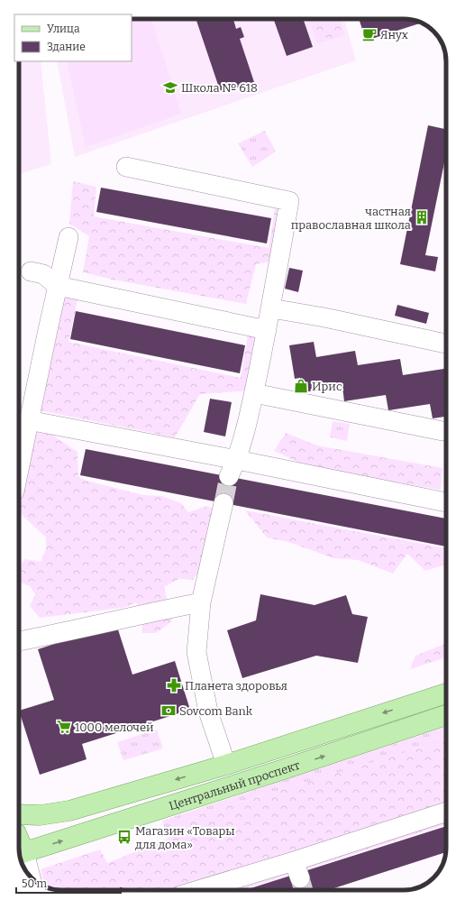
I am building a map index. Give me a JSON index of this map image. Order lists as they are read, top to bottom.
{
  "streets": {
    "main road": ["Центральный проспект"]
  },
  "places": {
    "cafe": ["Янух"],
    "school or university": ["Школа № 618"],
    "building": ["частная православная школа"],
    "shop": ["Ирис"],
    "pharmacy": ["Планета здоровья"],
    "bank": ["Sovcom Bank"],
    "supermarket": ["1000 мелочей"],
    "bus stop": ["Магазин «Товары для дома»"]
  },
  "legend": ["Улица", "Здание"],
  "scale_bar": "50 m"
}
